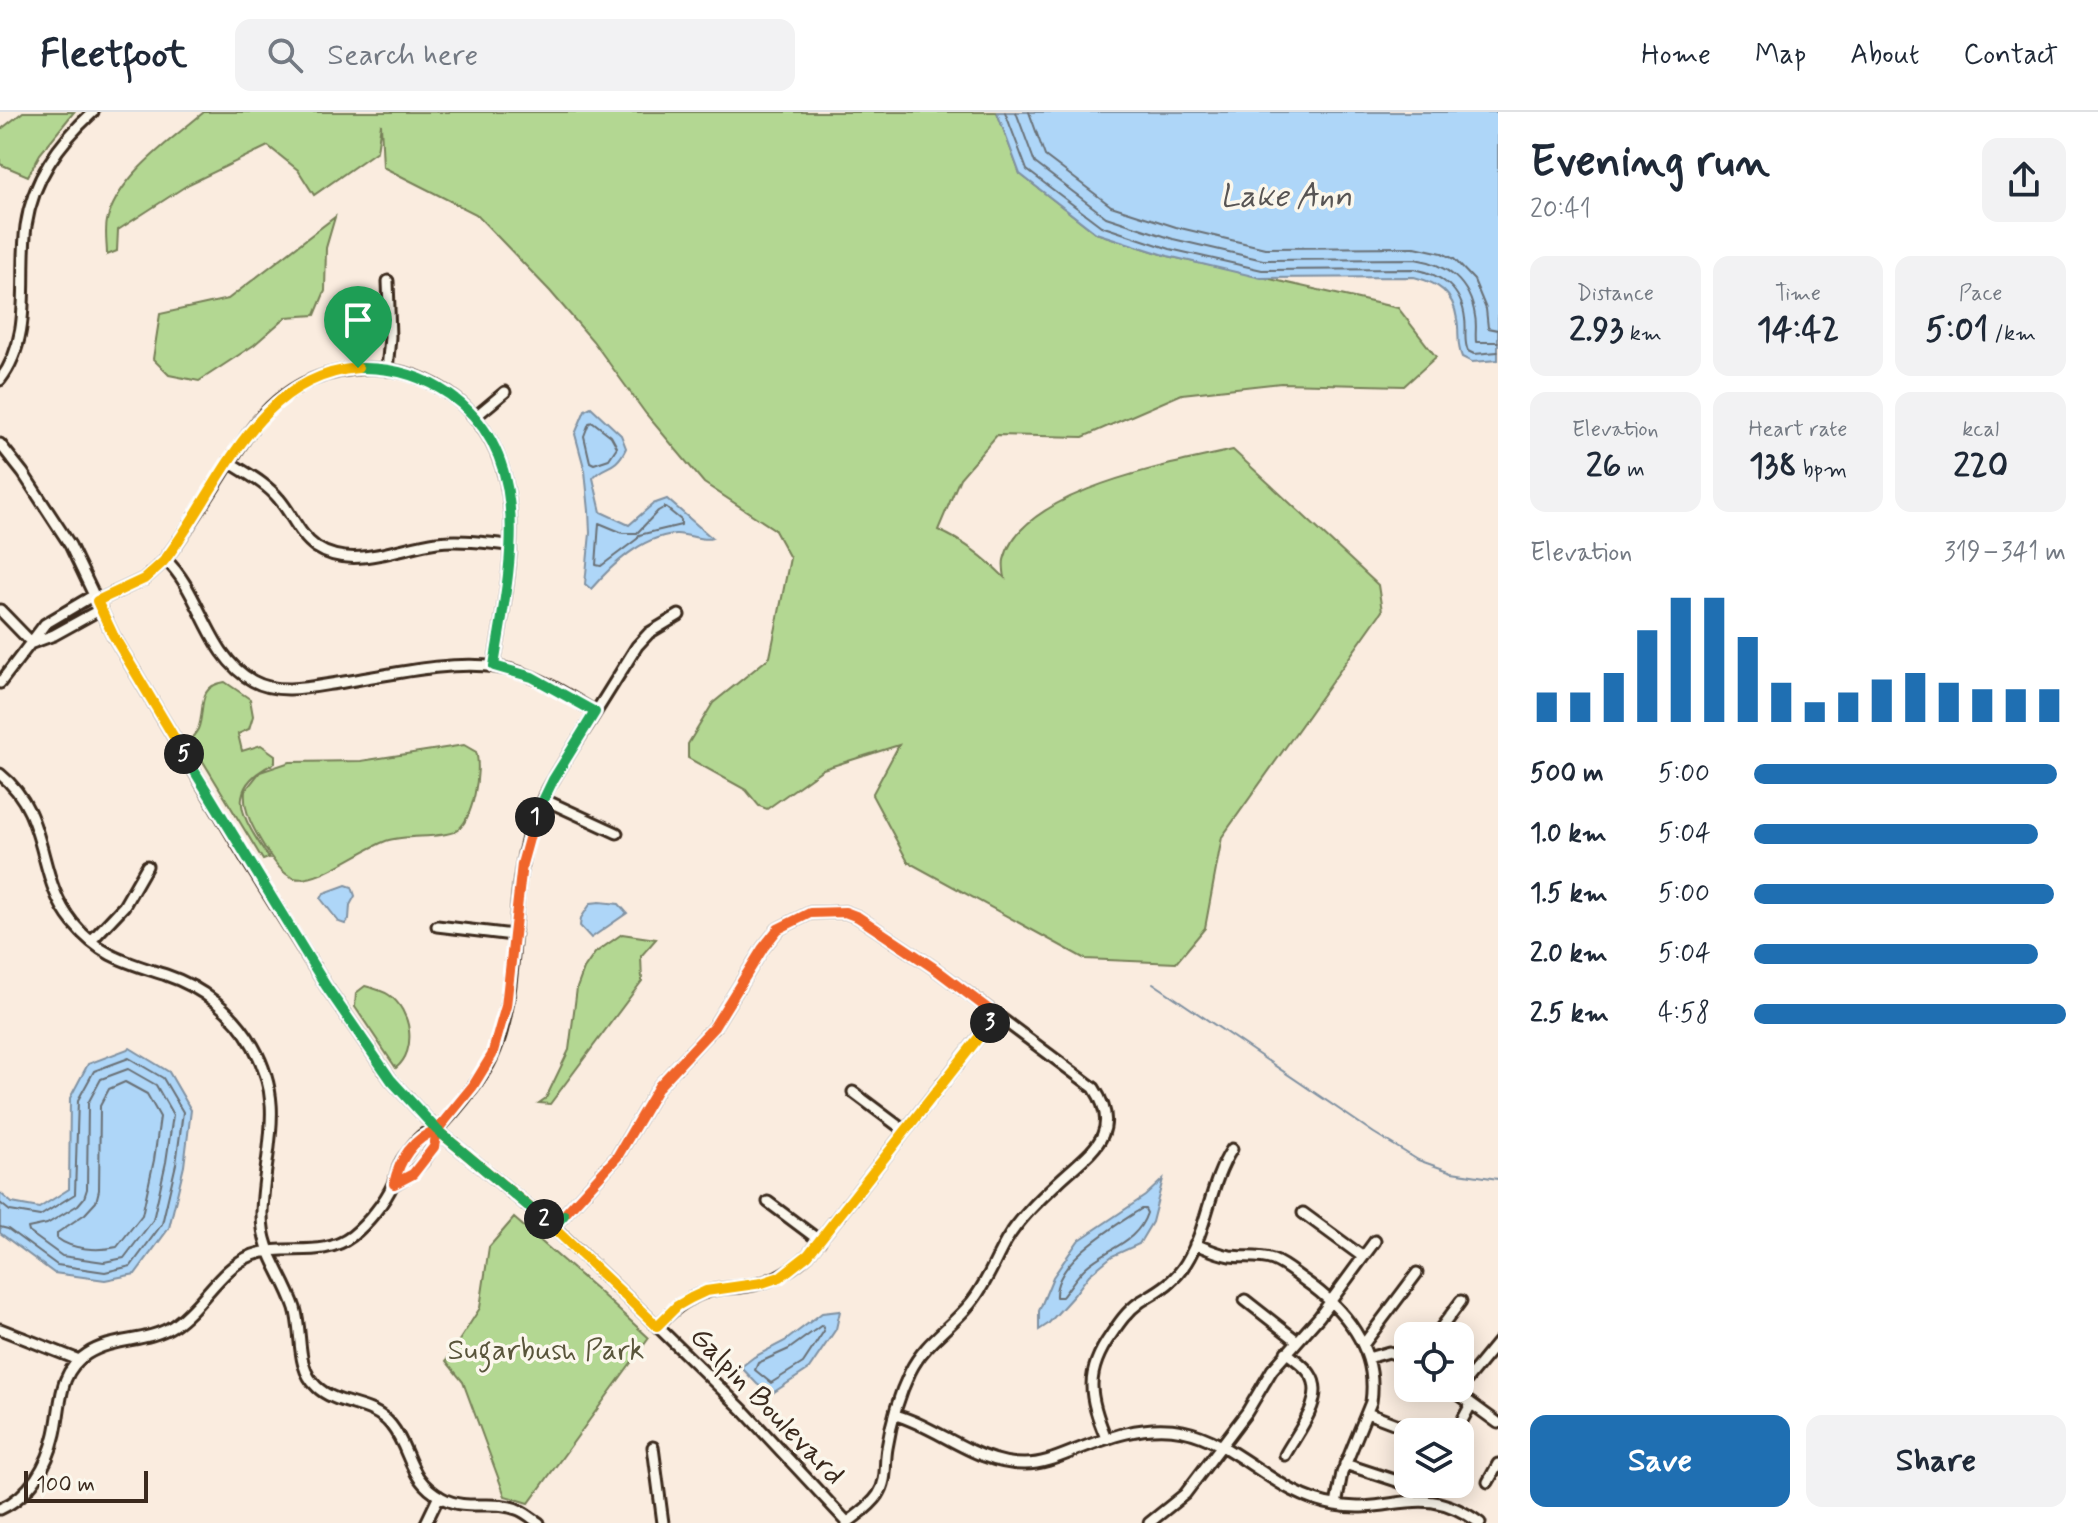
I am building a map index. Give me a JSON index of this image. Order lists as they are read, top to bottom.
{
  "streets": {
    "street": ["Galpin Boulevard"]
  },
  "water": ["Lake Ann"],
  "parks": ["Sugarbush Park"],
  "scale_bar": "100 m",
  "page": {
    "header": "Fleetfoot",
    "search": "Search here",
    "nav": [
      "Home",
      "Map",
      "About",
      "Contact"
    ],
    "heading": ["Evening run", "20:41"],
    "stats": [
      ["Distance", "2.93 km"],
      ["Time", "14:42"],
      ["Pace", "5:01 /km"],
      ["Elevation", "26 m"],
      ["Heart rate", "138 bpm"],
      ["kcal", "220"]
    ],
    "chart": ["Elevation", "319–341 m"],
    "pins": [
      "5",
      "1",
      "3",
      "2"
    ],
    "list": [
      {
        "name": "500 m",
        "note": "5:00"
      },
      {
        "name": "1.0 km",
        "note": "5:04"
      },
      {
        "name": "1.5 km",
        "note": "5:00"
      },
      {
        "name": "2.0 km",
        "note": "5:04"
      },
      {
        "name": "2.5 km",
        "note": "4:58"
      }
    ],
    "buttons": ["Save", "Share"],
    "scale": "100 m"
  }
}
